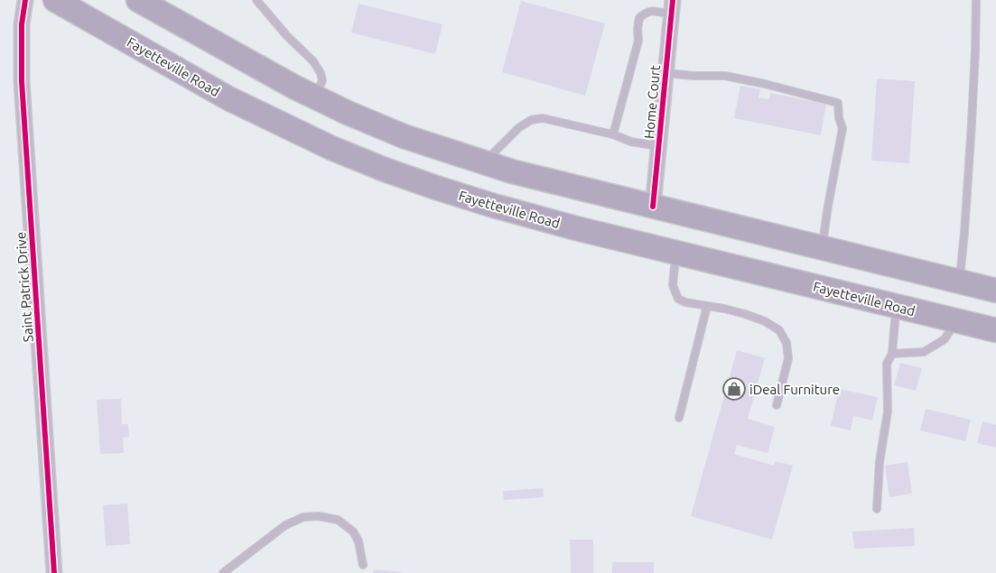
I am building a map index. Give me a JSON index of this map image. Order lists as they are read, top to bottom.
{
  "streets": {
    "highway": ["Fayetteville Road"],
    "street": ["Home Court", "Saint Patrick Drive"]
  },
  "places": {
    "shop": ["iDeal Furniture"]
  }
}
